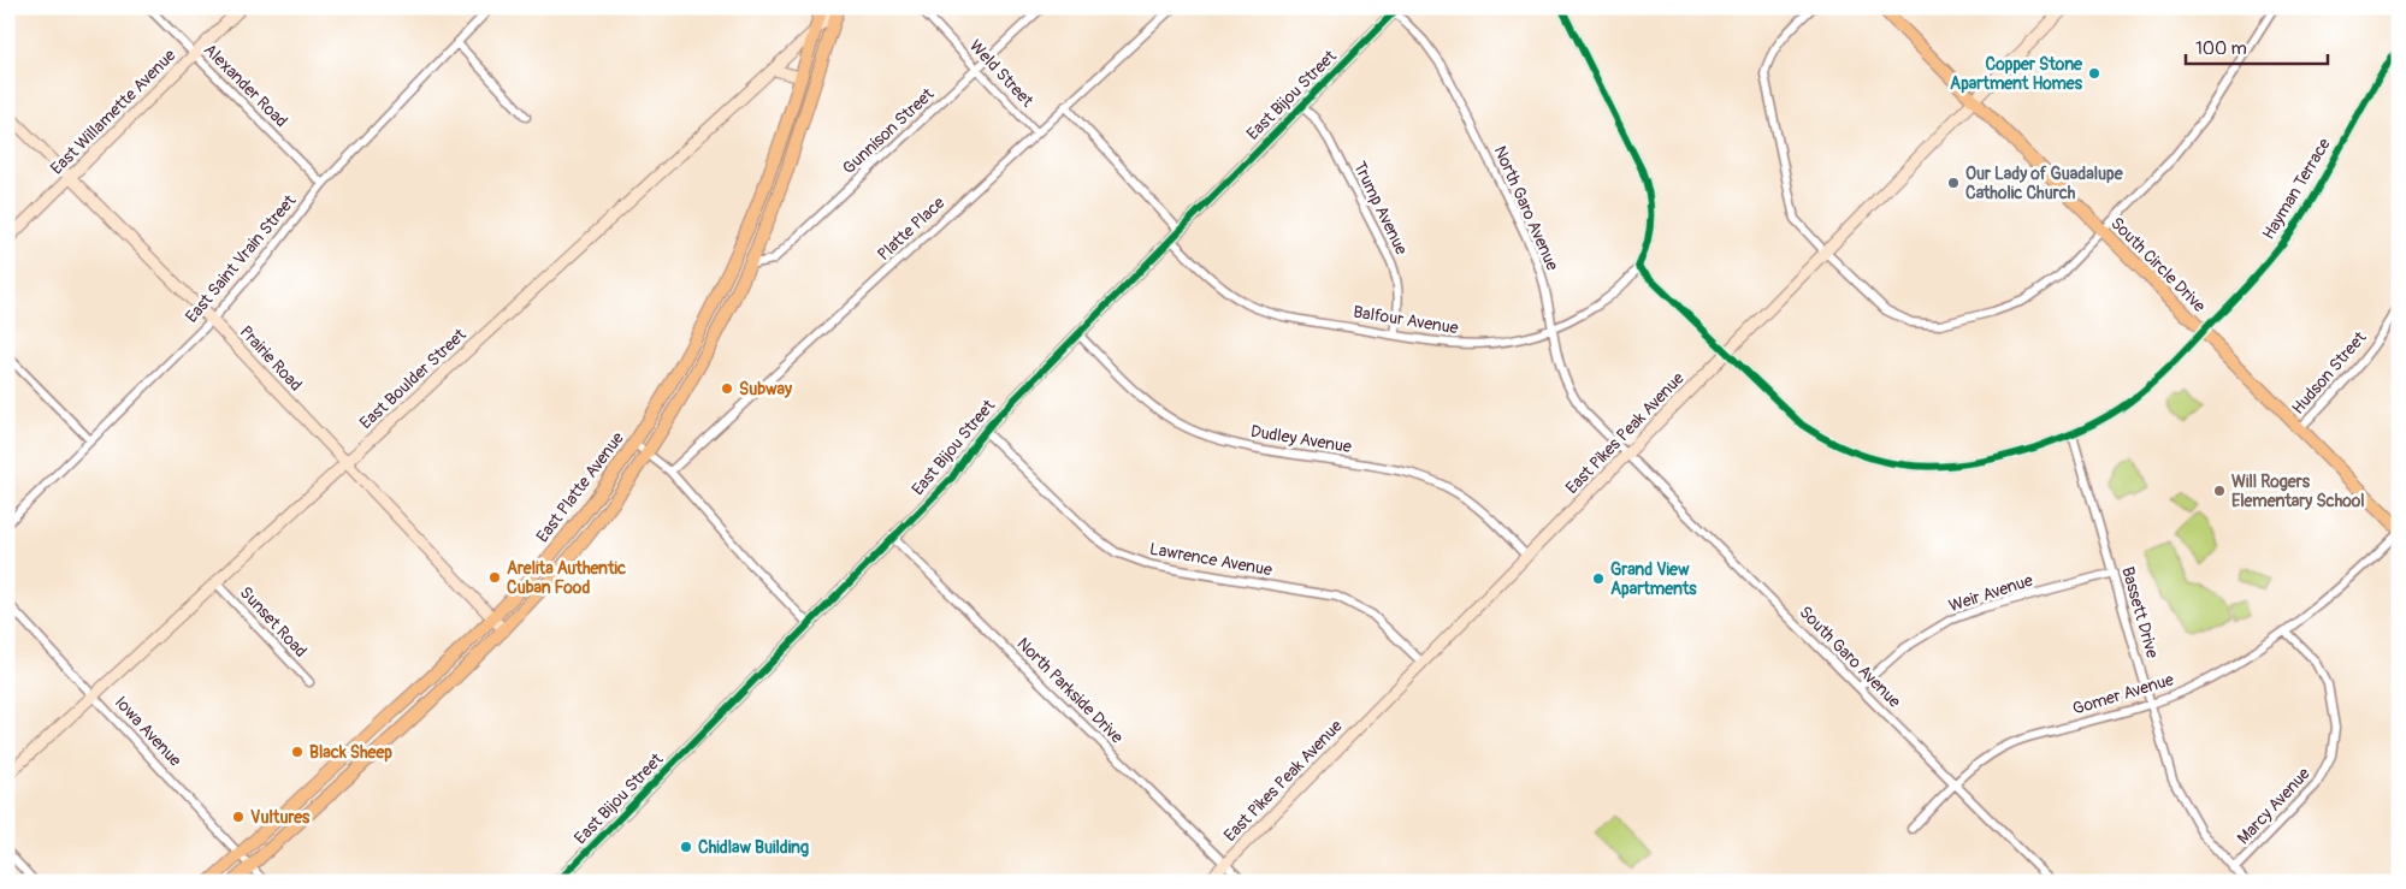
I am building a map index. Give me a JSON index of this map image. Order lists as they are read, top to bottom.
{
  "streets": {
    "main road": ["South Circle Drive", "East Platte Avenue"],
    "street": [
      "Weld Street",
      "Alexander Road",
      "East Bijou Street",
      "East Willamette Avenue",
      "Gunnison Street",
      "Hayman Terrace",
      "Trump Avenue",
      "North Garo Avenue",
      "Platte Place",
      "East Saint Vrain Street",
      "Balfour Avenue",
      "Prairie Road",
      "Hudson Street",
      "East Boulder Street",
      "East Pikes Peak Avenue",
      "Dudley Avenue",
      "Lawrence Avenue",
      "Weir Avenue",
      "Bassett Drive",
      "Sunset Road",
      "South Garo Avenue",
      "North Parkside Drive",
      "Gomer Avenue",
      "Iowa Avenue",
      "Marcy Avenue"
    ]
  },
  "crossings": [
    ["Weld Street", "Gunnison Street"],
    ["Weld Street", "Platte Place"],
    ["Alexander Road", "East Willamette Avenue"],
    ["Alexander Road", "East Saint Vrain Street"],
    ["East Bijou Street", "Trump Avenue"],
    ["East Bijou Street", "North Garo Avenue"],
    ["East Bijou Street", "Balfour Avenue"],
    ["East Bijou Street", "Dudley Avenue"],
    ["East Bijou Street", "Lawrence Avenue"],
    ["East Bijou Street", "North Parkside Drive"],
    ["East Willamette Avenue", "Prairie Road"],
    ["Gunnison Street", "East Platte Avenue"],
    ["Hayman Terrace", "South Circle Drive"],
    ["Hayman Terrace", "Balfour Avenue"],
    ["Hayman Terrace", "East Pikes Peak Avenue"],
    ["Hayman Terrace", "Bassett Drive"],
    ["Trump Avenue", "Balfour Avenue"],
    ["North Garo Avenue", "Balfour Avenue"],
    ["North Garo Avenue", "East Pikes Peak Avenue"],
    ["North Garo Avenue", "South Garo Avenue"],
    ["East Saint Vrain Street", "Prairie Road"],
    ["South Circle Drive", "Hudson Street"],
    ["South Circle Drive", "East Pikes Peak Avenue"],
    ["South Circle Drive", "Gomer Avenue"],
    ["Prairie Road", "East Boulder Street"],
    ["Prairie Road", "East Platte Avenue"],
    ["East Boulder Street", "East Platte Avenue"],
    ["East Boulder Street", "Sunset Road"],
    ["East Boulder Street", "Iowa Avenue"],
    ["East Pikes Peak Avenue", "Dudley Avenue"],
    ["East Pikes Peak Avenue", "Lawrence Avenue"],
    ["East Pikes Peak Avenue", "South Garo Avenue"],
    ["East Pikes Peak Avenue", "North Parkside Drive"],
    ["East Platte Avenue", "Iowa Avenue"],
    ["Weir Avenue", "Bassett Drive"],
    ["Weir Avenue", "South Garo Avenue"],
    ["Bassett Drive", "Gomer Avenue"],
    ["Bassett Drive", "Marcy Avenue"],
    ["South Garo Avenue", "Gomer Avenue"],
    ["Gomer Avenue", "Marcy Avenue"]
  ],
  "places": [
    "Copper Stone Apartment Homes",
    "Our Lady of Guadalupe Catholic Church",
    "Subway",
    "Will Rogers Elementary School",
    "Arelita Authentic Cuban Food",
    "Grand View Apartments",
    "Black Sheep",
    "Vultures",
    "Chidlaw Building"
  ],
  "scale_bar": "100 m"
}
